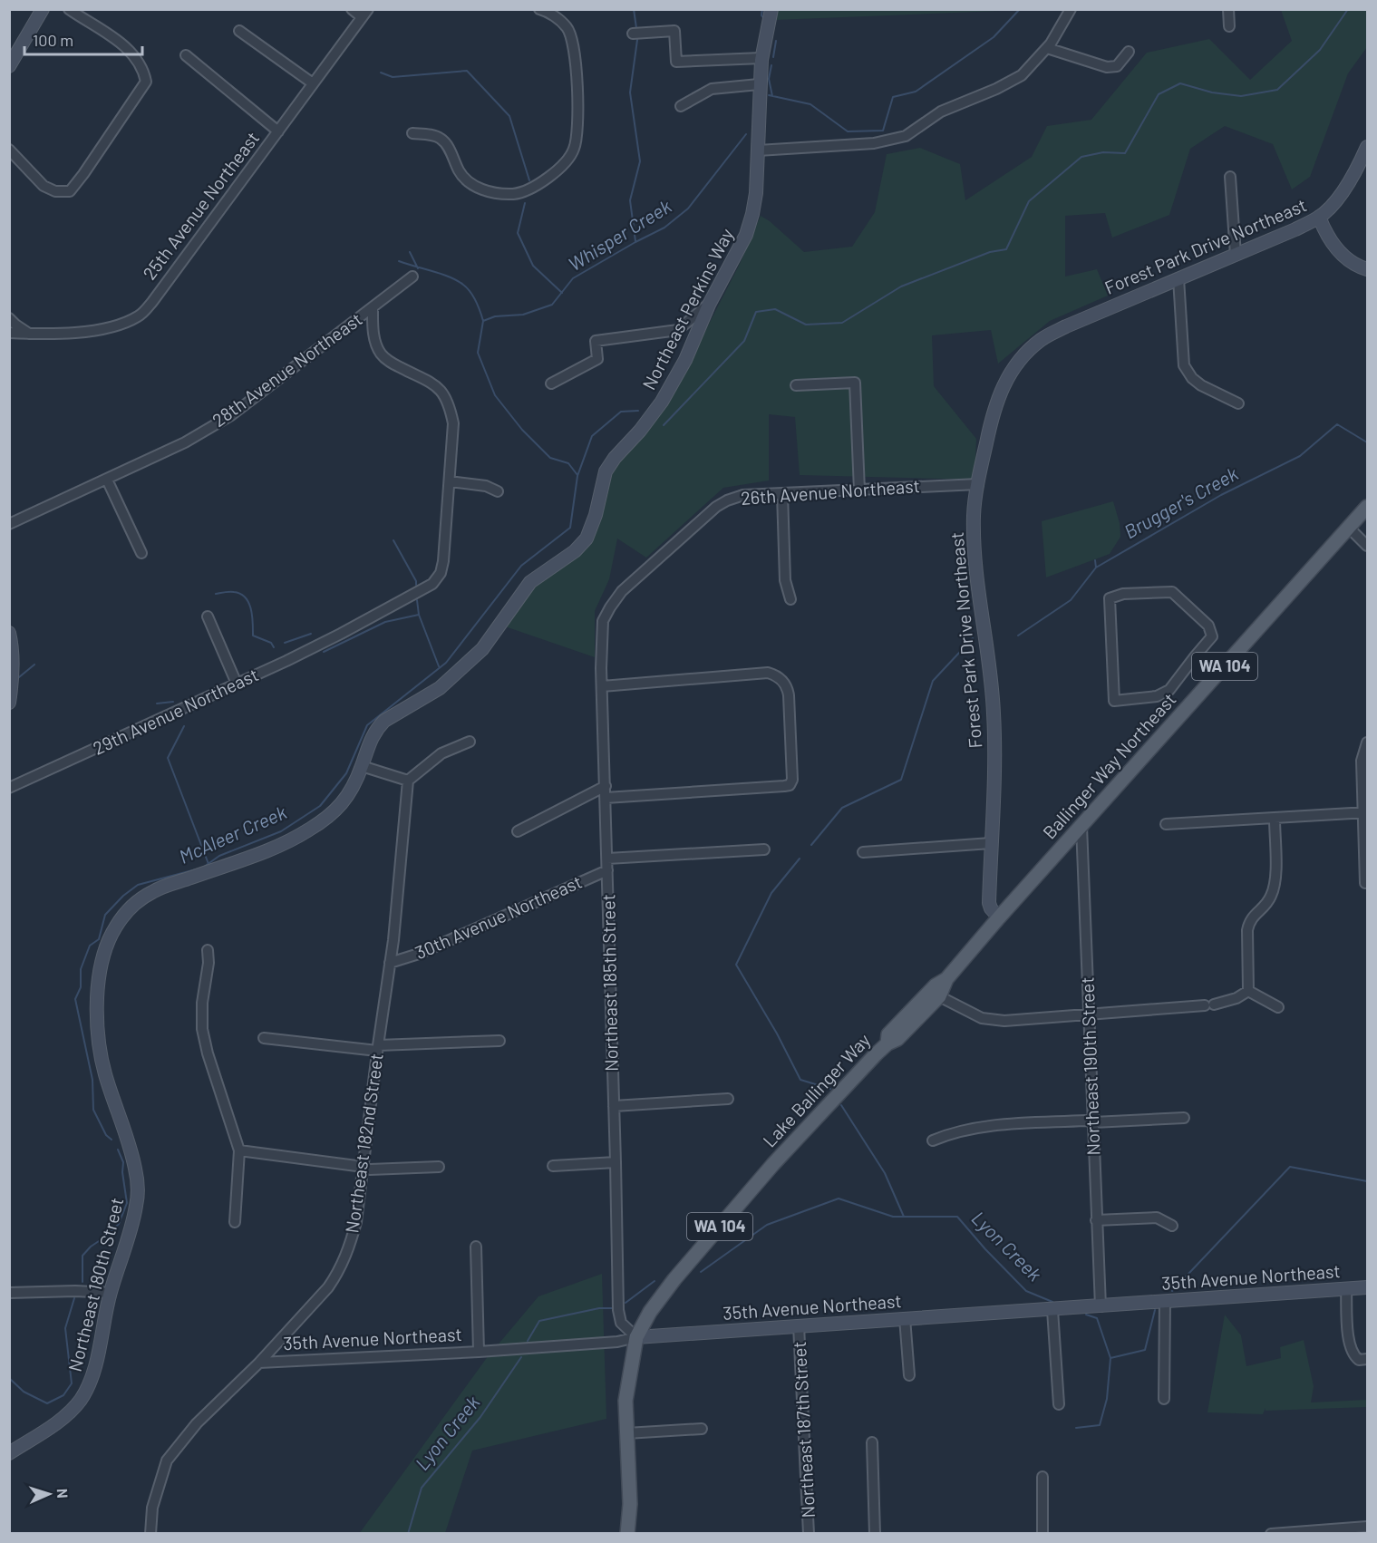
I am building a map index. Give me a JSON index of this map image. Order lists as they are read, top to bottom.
{
  "streets": {
    "main road": ["WA 104", "Ballinger Way Northeast", "Lake Ballinger Way"],
    "street": [
      "25th Avenue Northeast",
      "Forest Park Drive Northeast",
      "Northeast Perkins Way",
      "28th Avenue Northeast",
      "26th Avenue Northeast",
      "29th Avenue Northeast",
      "30th Avenue Northeast",
      "Northeast 185th Street",
      "Northeast 190th Street",
      "Northeast 182nd Street",
      "35th Avenue Northeast",
      "Northeast 180th Street",
      "Northeast 187th Street"
    ]
  },
  "crossings": [
    ["Forest Park Drive Northeast", "26th Avenue Northeast"],
    ["Forest Park Drive Northeast", "Ballinger Way Northeast"],
    ["Northeast Perkins Way", "Northeast 180th Street"],
    ["28th Avenue Northeast", "29th Avenue Northeast"],
    ["26th Avenue Northeast", "Northeast 185th Street"],
    ["WA 104", "Lake Ballinger Way"],
    ["WA 104", "35th Avenue Northeast"],
    ["Ballinger Way Northeast", "Northeast 190th Street"],
    ["Ballinger Way Northeast", "Lake Ballinger Way"],
    ["30th Avenue Northeast", "Northeast 185th Street"],
    ["30th Avenue Northeast", "Northeast 182nd Street"],
    ["Northeast 190th Street", "35th Avenue Northeast"],
    ["Lake Ballinger Way", "35th Avenue Northeast"],
    ["Northeast 182nd Street", "35th Avenue Northeast"],
    ["35th Avenue Northeast", "Northeast 187th Street"]
  ],
  "water": [
    "Whisper Creek",
    "Brugger's Creek",
    "McAleer Creek",
    "Lyon Creek"
  ],
  "scale_bar": "100 m",
  "north": "right"
}
